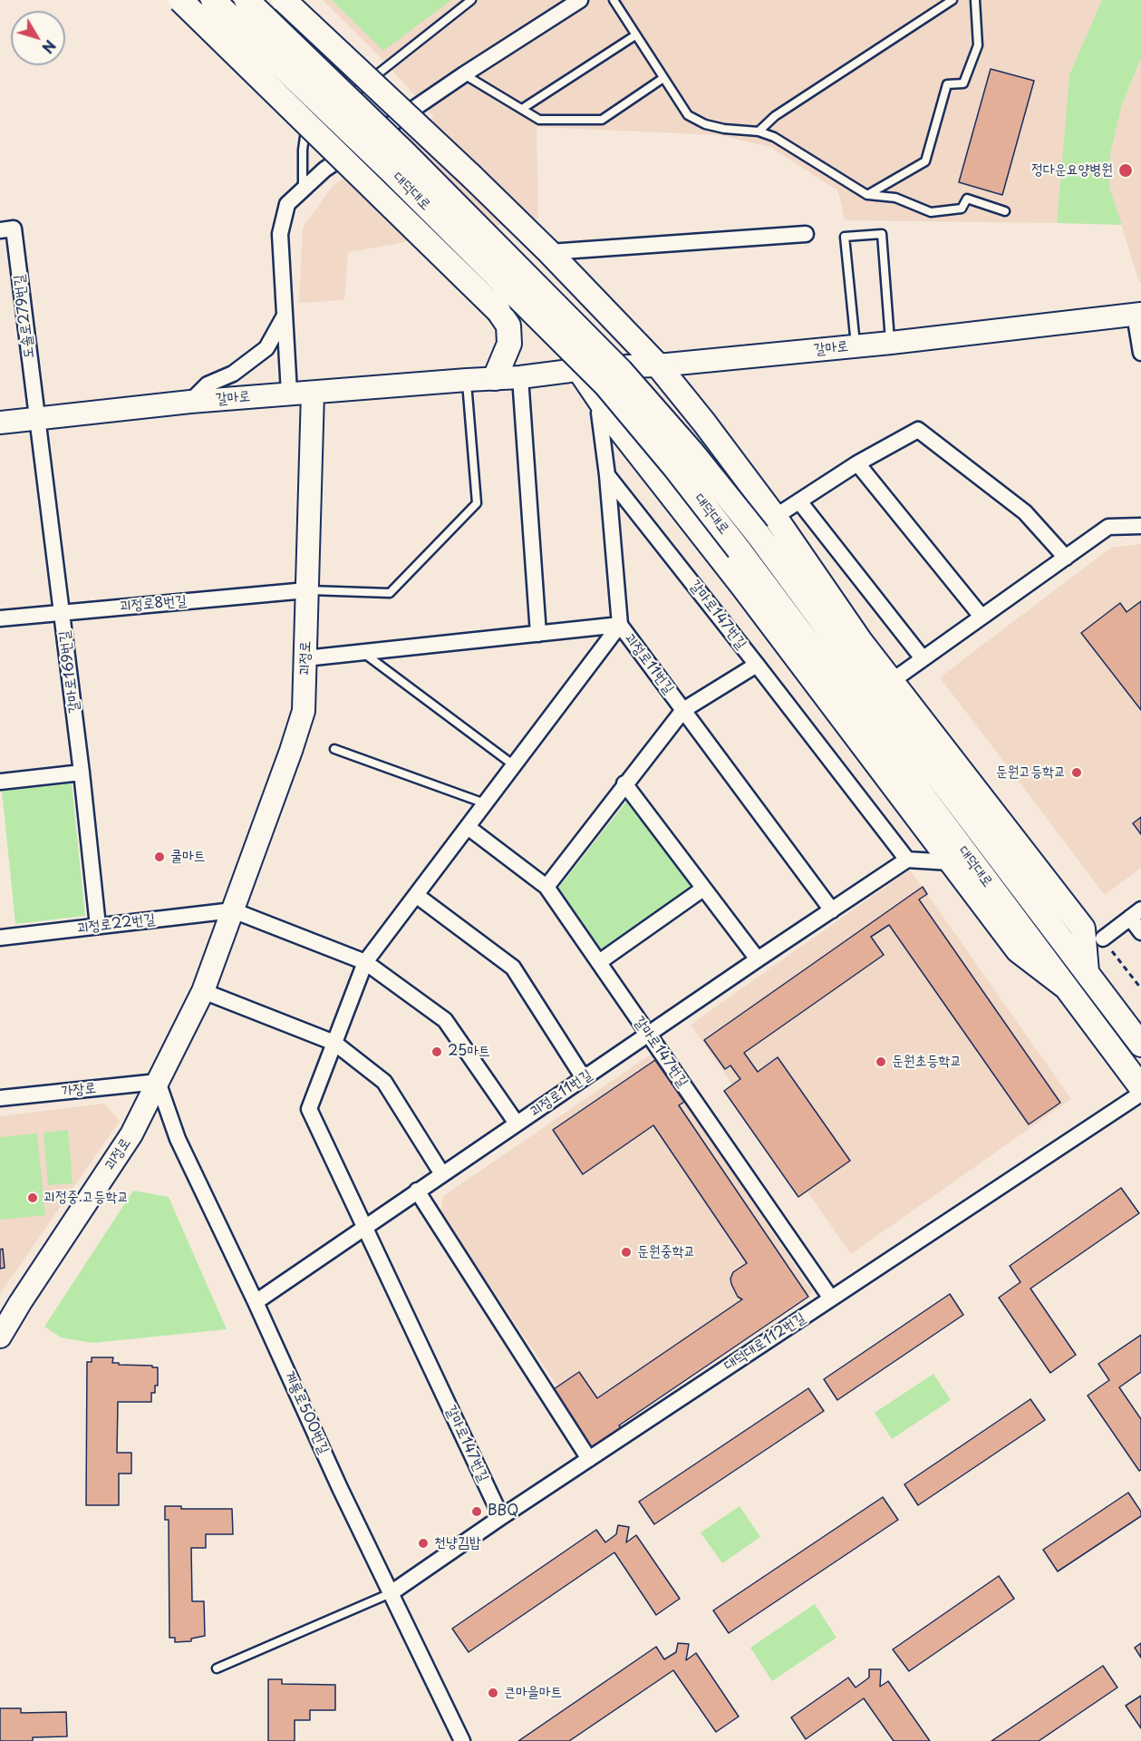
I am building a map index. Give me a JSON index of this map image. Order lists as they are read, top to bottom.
{
  "streets": {
    "main road": ["대덕대로", "갈마로", "괴정로"],
    "street": [
      "도솔로279번길",
      "괴정로8번길",
      "갈마로147번길",
      "괴정로11번길",
      "갈마로169번길",
      "괴정로22번길",
      "가장로",
      "대덕대로112번길",
      "계룡로500번길"
    ]
  },
  "crossings": [
    ["도솔로279번길", "갈마로"],
    ["도솔로279번길", "갈마로169번길"],
    ["갈마로", "괴정로"],
    ["갈마로", "갈마로169번길"],
    ["괴정로8번길", "괴정로"],
    ["괴정로8번길", "갈마로169번길"],
    ["갈마로147번길", "괴정로11번길"],
    ["갈마로147번길", "대덕대로112번길"],
    ["괴정로", "괴정로11번길"],
    ["괴정로", "괴정로22번길"],
    ["괴정로", "가장로"],
    ["괴정로", "계룡로500번길"],
    ["괴정로11번길", "계룡로500번길"],
    ["갈마로169번길", "괴정로22번길"],
    ["가장로", "계룡로500번길"],
    ["대덕대로112번길", "계룡로500번길"]
  ],
  "places": [
    "정다운요양병원",
    "둔원고등학교",
    "쿨마트",
    "25마트",
    "둔원초등학교",
    "괴정중.고등학교",
    "둔원중학교",
    "BBQ",
    "천냥김밥",
    "큰마을마트"
  ],
  "north": "bottom right"
}
